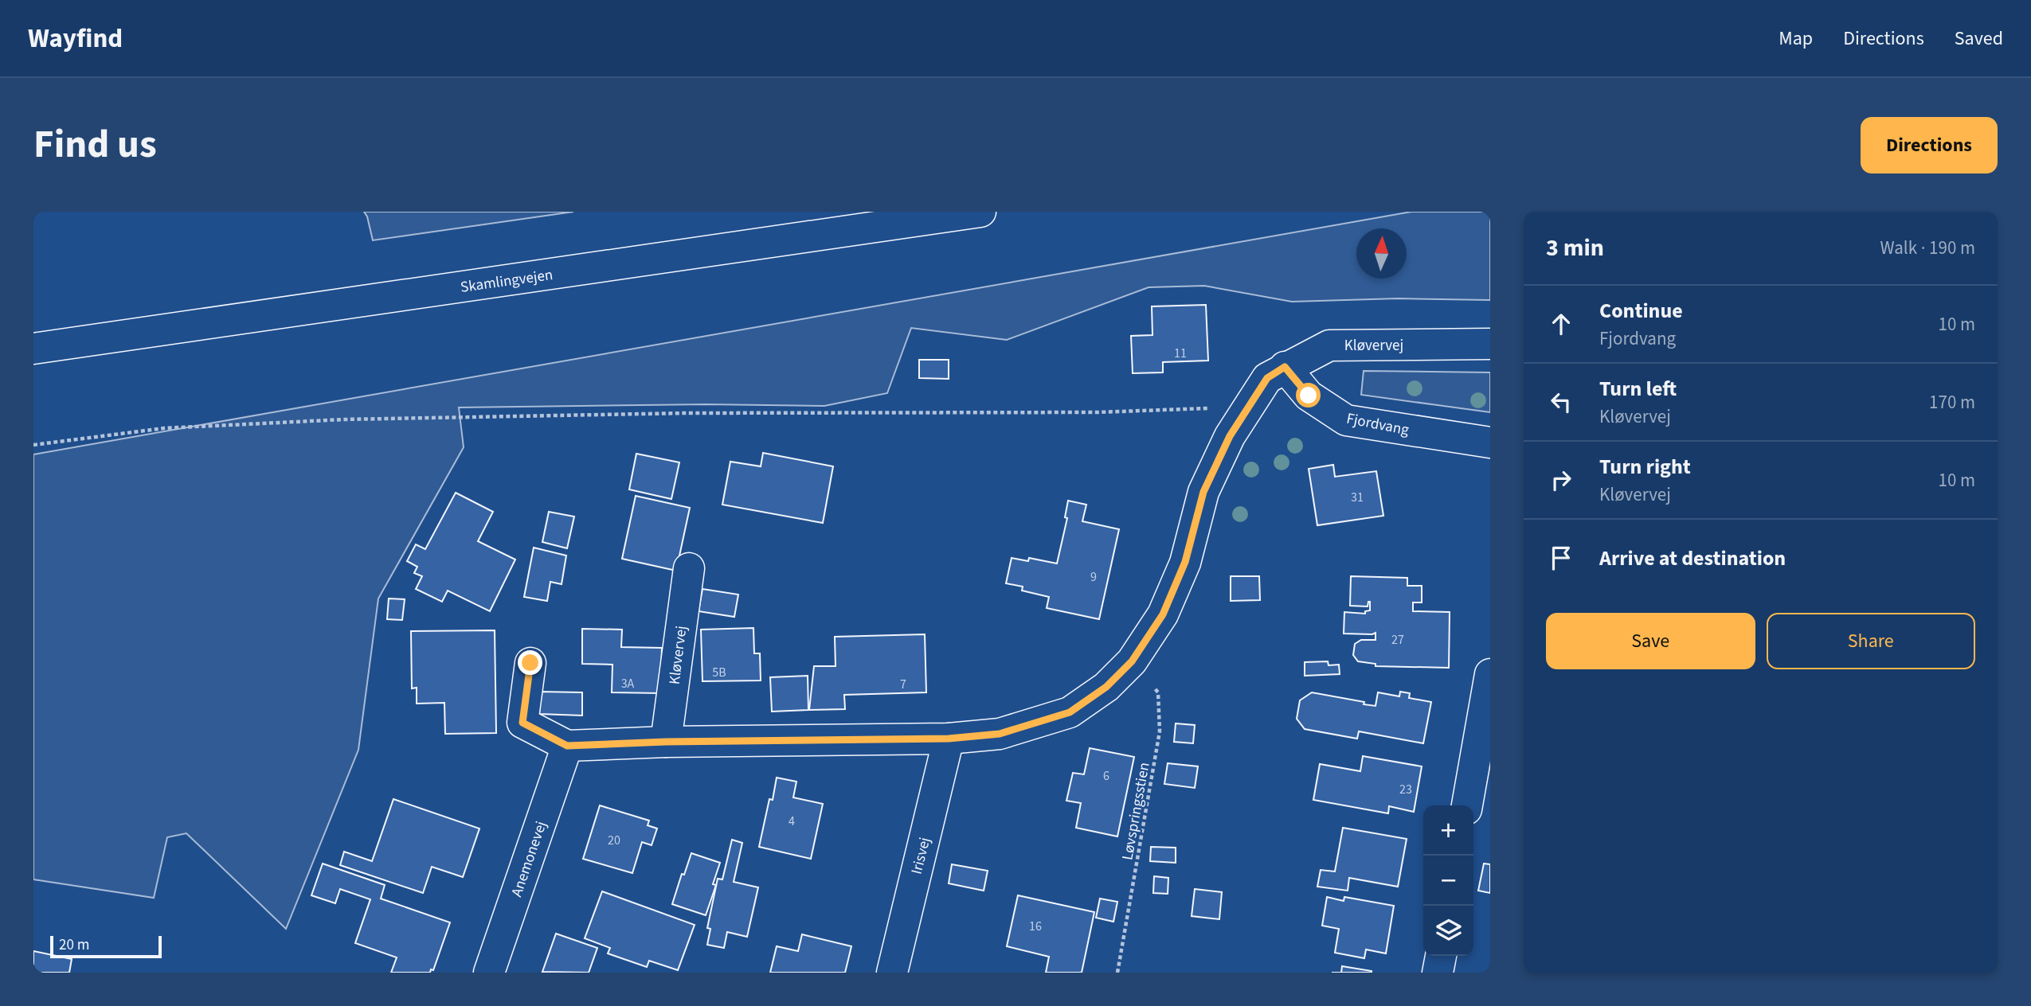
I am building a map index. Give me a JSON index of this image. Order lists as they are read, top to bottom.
{
  "streets": {
    "street": [
      "Skamlingvejen",
      "Kløvervej",
      "Fjordvang",
      "Irisvej",
      "Anemonevej"
    ],
    "path": ["Løvspringsstien"]
  },
  "crossings": [
    ["Kløvervej", "Fjordvang"],
    ["Kløvervej", "Løvspringsstien"],
    ["Kløvervej", "Irisvej"],
    ["Kløvervej", "Anemonevej"]
  ],
  "house_numbers": [
    "11",
    "31",
    "9",
    "27",
    "5B",
    "3A",
    "7",
    "6",
    "23",
    "4",
    "20",
    "16"
  ],
  "scale_bar": "20 m",
  "north": "top",
  "page": {
    "header": "Wayfind",
    "nav": ["Map", "Directions", "Saved"],
    "title": "Find us",
    "buttons": [
      "Directions",
      ["Save", "Share"]
    ],
    "heading": ["3 min", "Walk · 190 m"],
    "list": [
      ["Continue", "Fjordvang", "10 m"],
      ["Turn left", "Kløvervej", "170 m"],
      ["Turn right", "Kløvervej", "10 m"],
      "Arrive at destination"
    ],
    "map_buttons": ["+", "−"],
    "scale": "20 m"
  }
}
